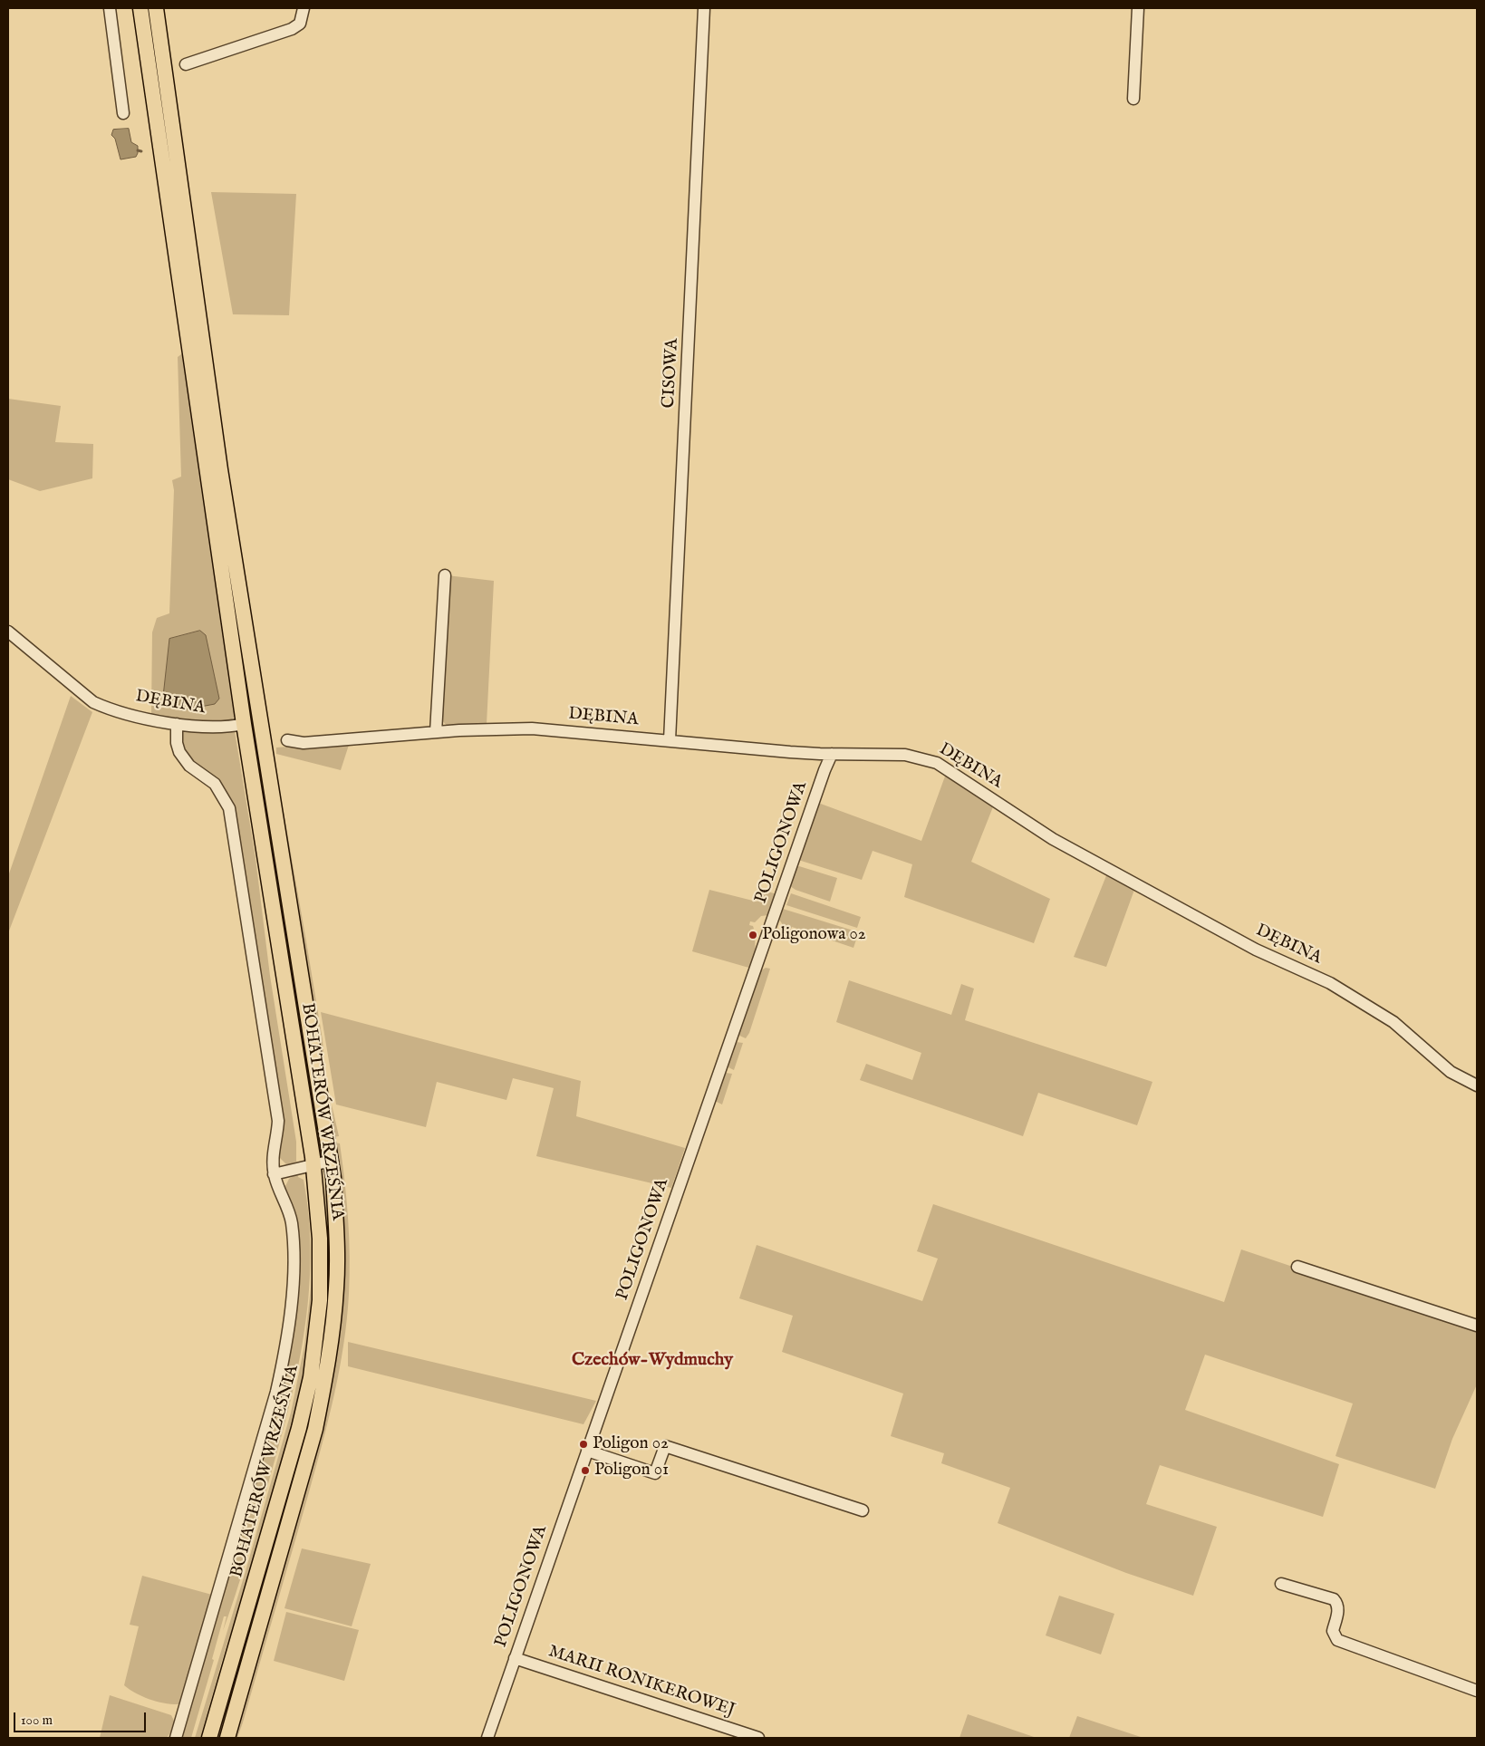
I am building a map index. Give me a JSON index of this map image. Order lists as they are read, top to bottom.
{
  "streets": {
    "main road": ["BOHATERÓW WRZEŚNIA"],
    "street": [
      "CISOWA",
      "DĘBINA",
      "POLIGONOWA",
      "MARII RONIKEROWEJ"
    ]
  },
  "crossings": [
    ["CISOWA", "DĘBINA"],
    ["DĘBINA", "POLIGONOWA"],
    ["DĘBINA", "BOHATERÓW WRZEŚNIA"],
    ["POLIGONOWA", "MARII RONIKEROWEJ"]
  ],
  "districts": ["Czechów-Wydmuchy"],
  "places": ["Poligonowa 02", "Poligon 02", "Poligon 01"],
  "scale_bar": "100 m"
}
